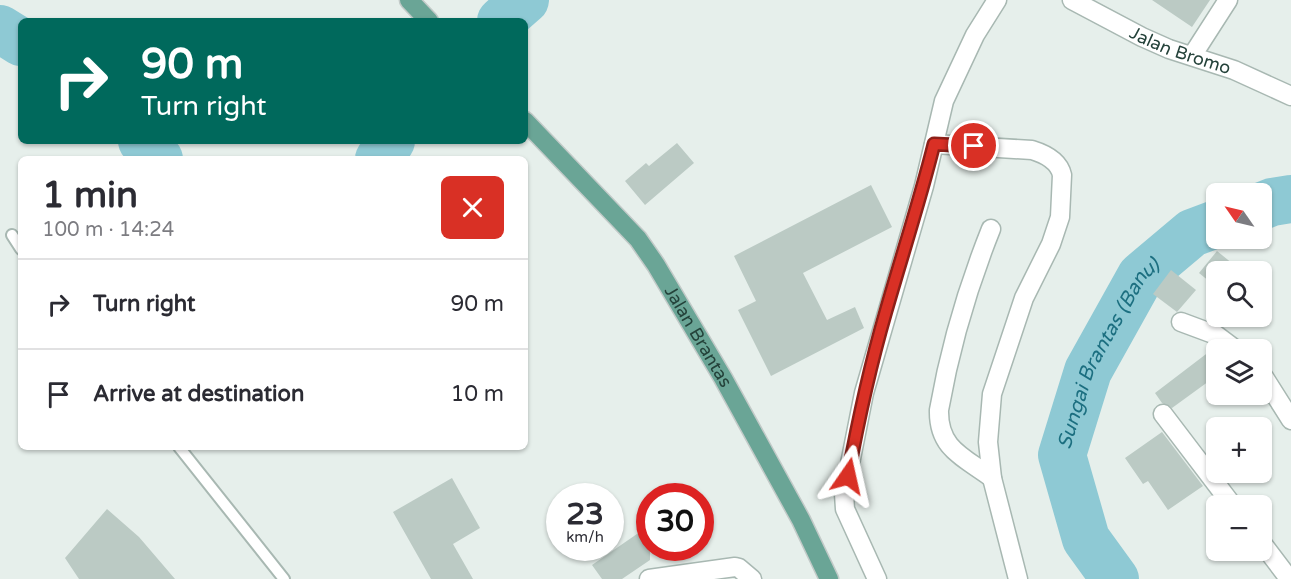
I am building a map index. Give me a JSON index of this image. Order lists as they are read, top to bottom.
{
  "streets": {
    "main road": ["Jalan Brantas"],
    "street": ["Jalan Bromo"]
  },
  "water": ["Sungai Brantas (Banu)"],
  "north": "top left",
  "page": {
    "turn": ["90 m", "Turn right"],
    "heading": ["1 min", "100 m · 14:24"],
    "map_buttons": ["+", "−"],
    "list": [
      {
        "name": "Turn right",
        "value": "90 m"
      },
      {
        "name": "Arrive at destination",
        "value": "10 m"
      }
    ],
    "speed": "23 km/h",
    "limit": "30"
  }
}
